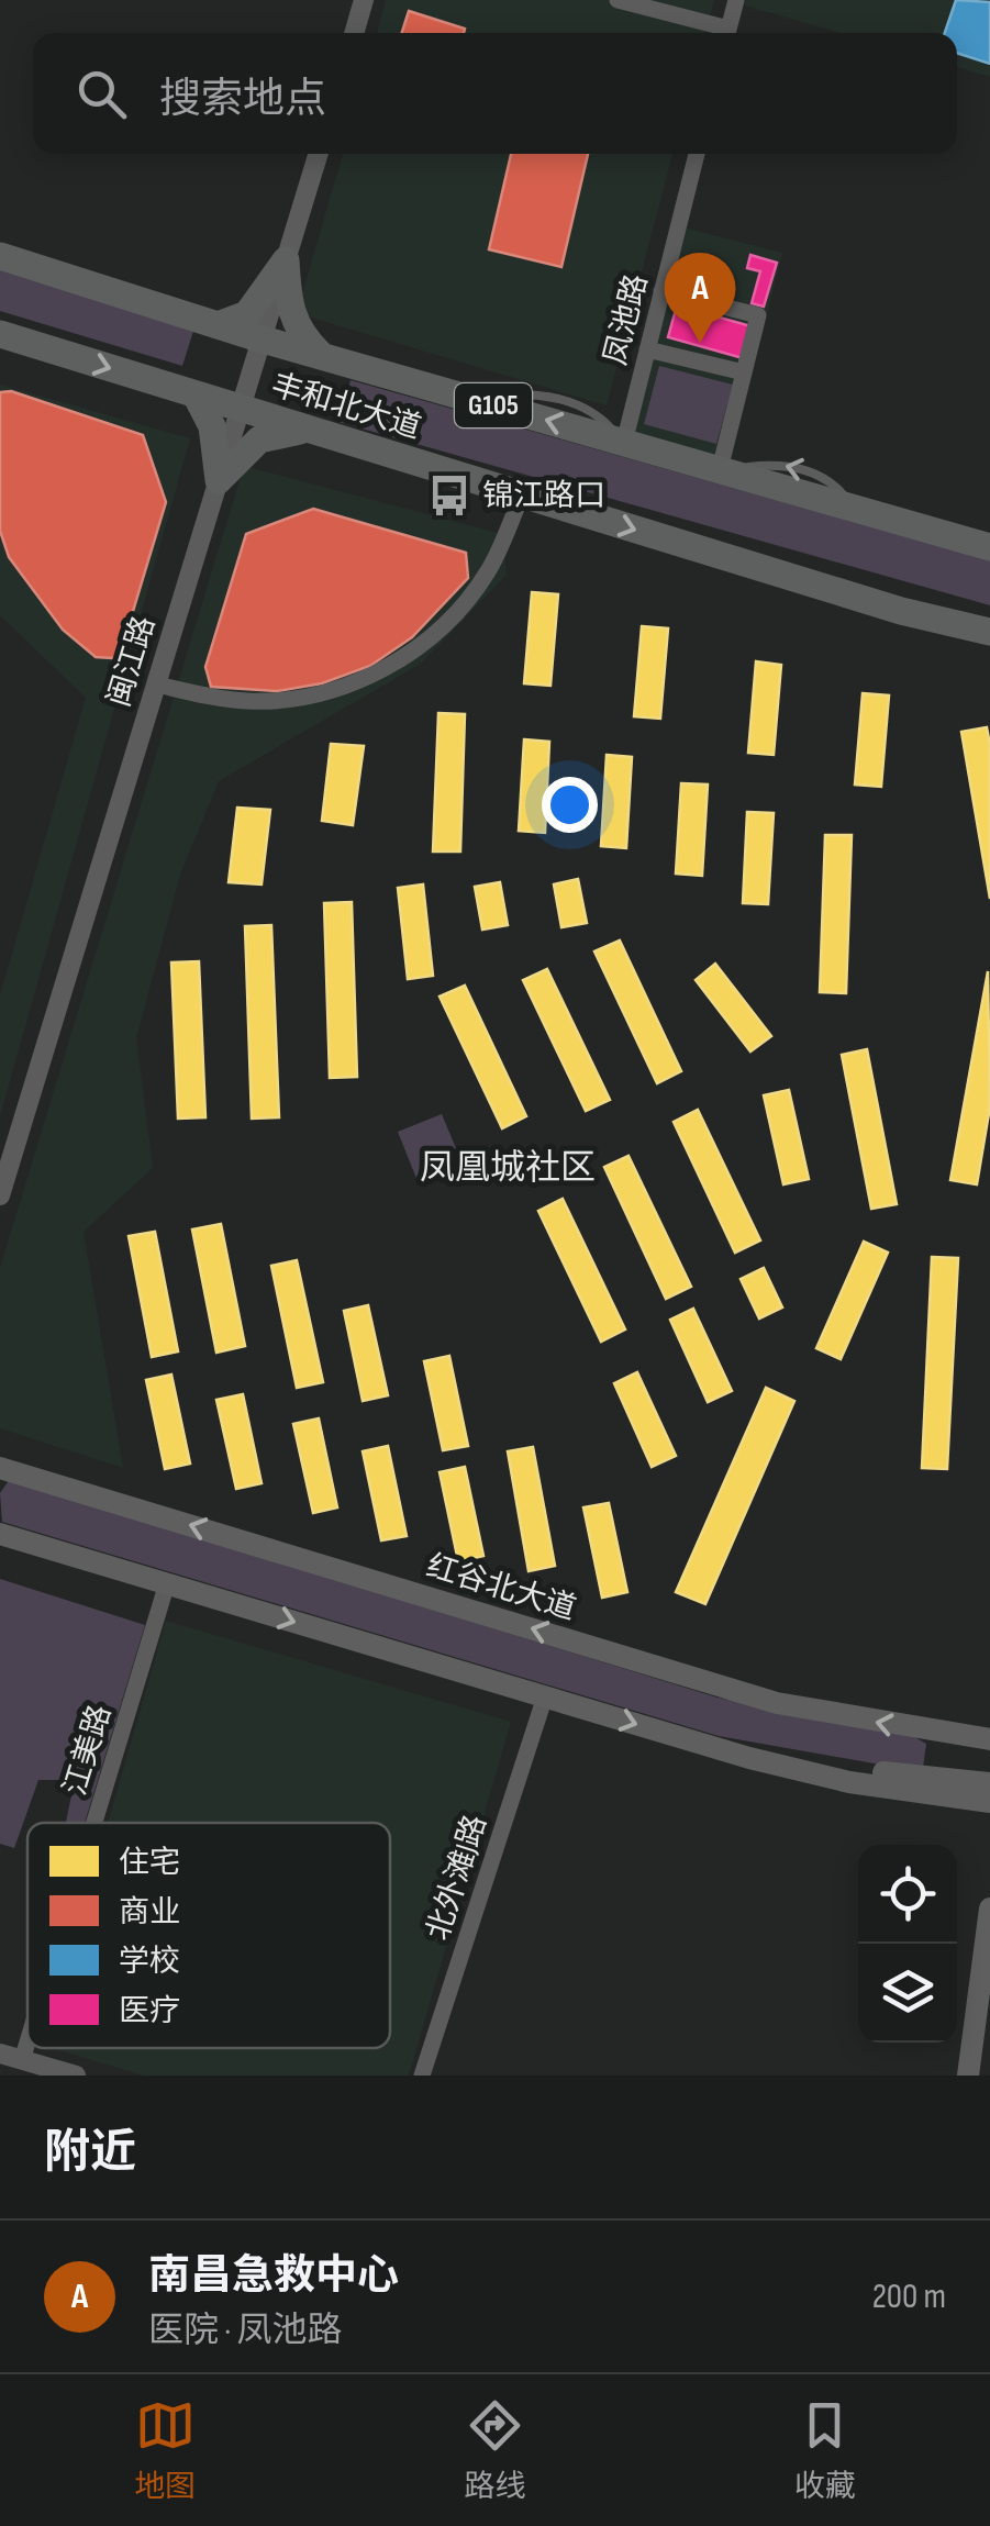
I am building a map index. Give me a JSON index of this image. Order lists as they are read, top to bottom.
{
  "streets": {
    "highway": ["G105", "丰和北大道"],
    "main road": ["红谷北大道"],
    "street": [
      "凤池路",
      "闽江路",
      "江美路",
      "北外滩J路"
    ]
  },
  "crossings": [
    ["凤池路", "丰和北大道"],
    ["丰和北大道", "闽江路"]
  ],
  "districts": ["凤凰城社区"],
  "places": {
    "bus stop": ["锦江路口"]
  },
  "legend": [
    "住宅",
    "商业",
    "学校",
    "医疗"
  ],
  "page": {
    "search": "搜索地点",
    "pins": "A",
    "heading": "附近",
    "list": [
      {
        "mark": "A",
        "name": "南昌急救中心",
        "note": "医院 · 凤池路",
        "value": "200 m"
      }
    ],
    "nav": ["地图", "路线", "收藏"]
  }
}
